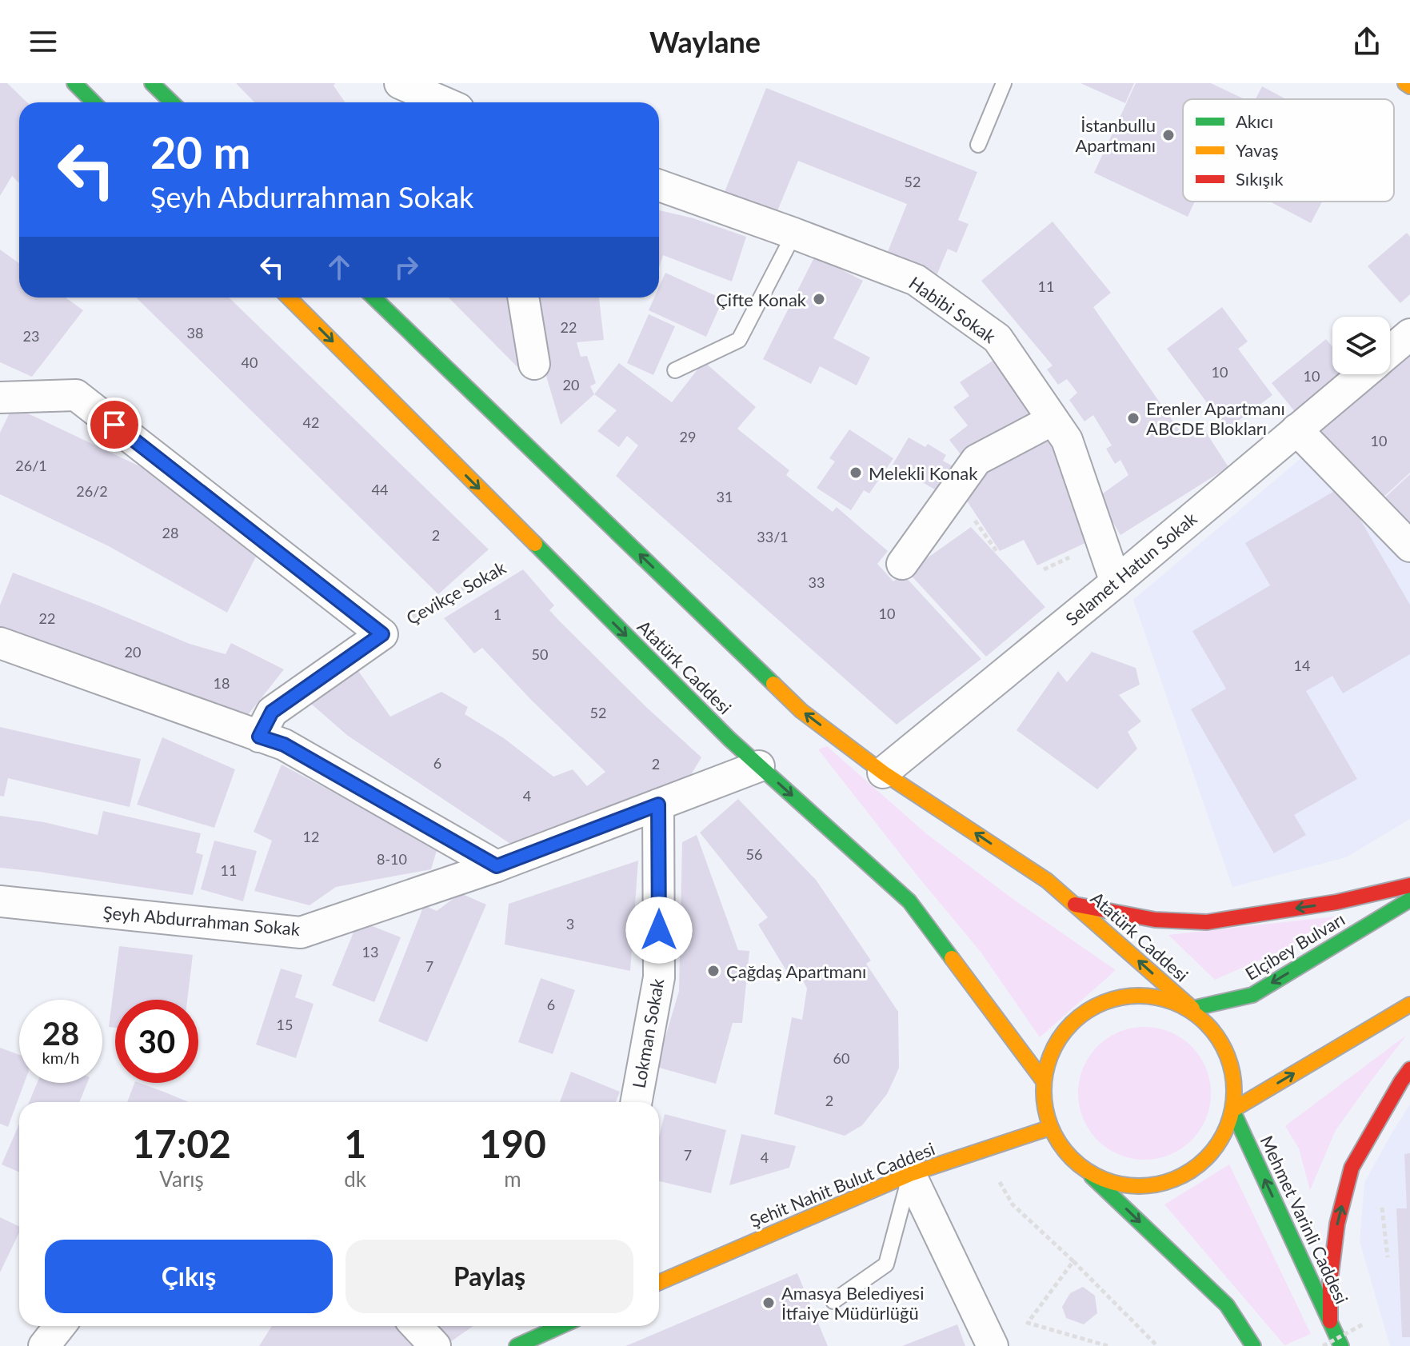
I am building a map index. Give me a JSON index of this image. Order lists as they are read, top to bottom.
{
  "streets": {
    "main road": [
      "Atatürk Caddesi",
      "Elçibey Bulvarı",
      "Şehit Nahit Bulut Caddesi",
      "Mehmet Varinli Caddesi"
    ],
    "street": [
      "Habibi Sokak",
      "Selamet Hatun Sokak",
      "Şeyh Abdurrahman Sokak",
      "Lokman Sokak"
    ],
    "path": ["Çevikçe Sokak"]
  },
  "crossings": [
    ["Habibi Sokak", "Selamet Hatun Sokak"],
    ["Selamet Hatun Sokak", "Atatürk Caddesi"],
    ["Çevikçe Sokak", "Atatürk Caddesi"],
    ["Atatürk Caddesi", "Şeyh Abdurrahman Sokak"],
    ["Atatürk Caddesi", "Elçibey Bulvarı"],
    ["Atatürk Caddesi", "Şehit Nahit Bulut Caddesi"],
    ["Atatürk Caddesi", "Mehmet Varinli Caddesi"],
    ["Şeyh Abdurrahman Sokak", "Lokman Sokak"],
    ["Elçibey Bulvarı", "Şehit Nahit Bulut Caddesi"],
    ["Elçibey Bulvarı", "Mehmet Varinli Caddesi"],
    ["Şehit Nahit Bulut Caddesi", "Mehmet Varinli Caddesi"]
  ],
  "places": [
    "İstanbullu Apartmanı",
    "Çifte Konak",
    "Erenler Apartmanı ABCDE Blokları",
    "Melekli Konak",
    "Çağdaş Apartmanı",
    "Amasya Belediyesi İtfaiye Müdürlüğü"
  ],
  "house_numbers": [
    "52",
    "11",
    "22",
    "38",
    "23",
    "40",
    "10",
    "10",
    "20",
    "42",
    "29",
    "10",
    "26/1",
    "44",
    "26/2",
    "31",
    "28",
    "2",
    "33/1",
    "33",
    "10",
    "1",
    "22",
    "20",
    "50",
    "14",
    "18",
    "52",
    "6",
    "2",
    "4",
    "12",
    "56",
    "8-10",
    "11",
    "3",
    "13",
    "7",
    "6",
    "15",
    "60",
    "2",
    "7",
    "4"
  ],
  "legend": ["Akıcı", "Yavaş", "Sıkışık"],
  "page": {
    "header": "Waylane",
    "turn": ["20 m", "Şeyh Abdurrahman Sokak"],
    "speed": "28 km/h",
    "limit": "30",
    "eta": [
      "17:02",
      "Varış",
      "1",
      "dk",
      "190",
      "m"
    ],
    "buttons": ["Çıkış", "Paylaş"]
  }
}
